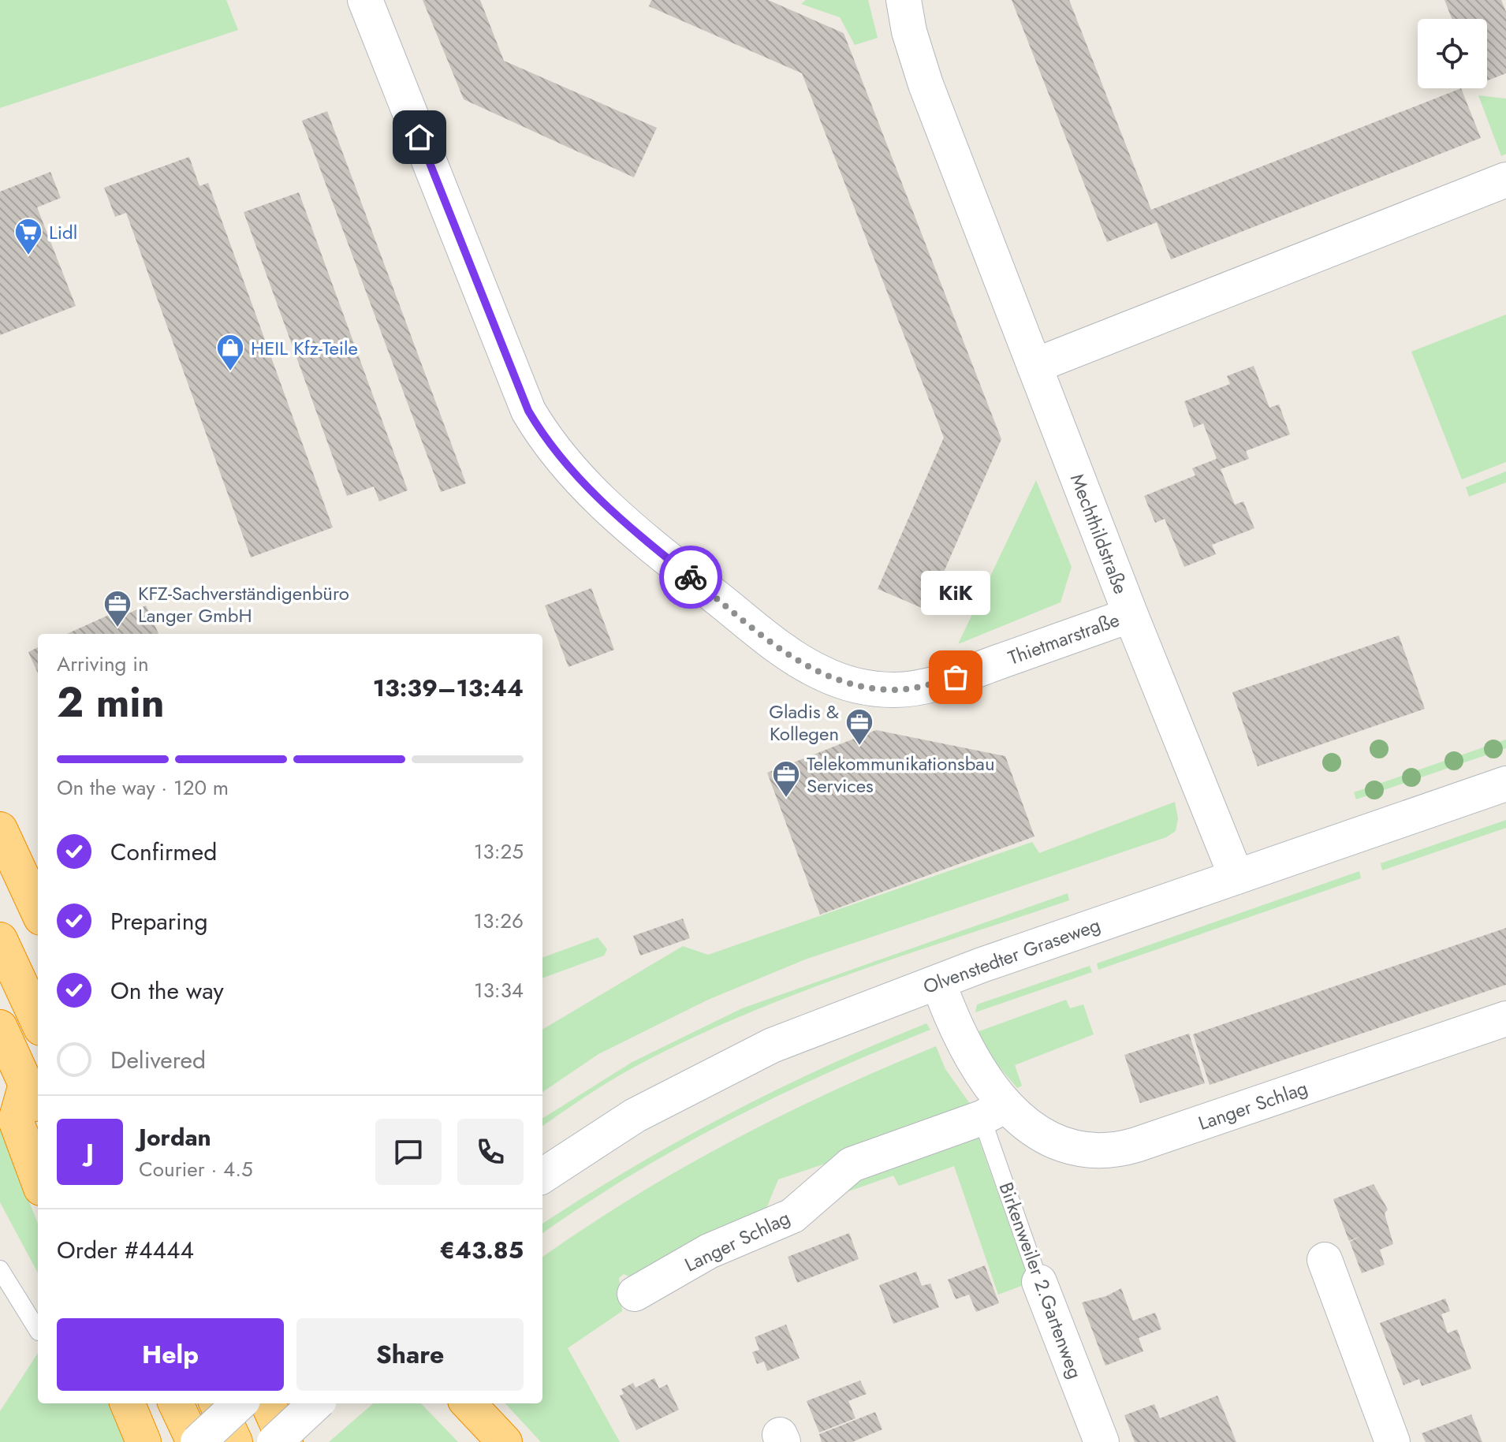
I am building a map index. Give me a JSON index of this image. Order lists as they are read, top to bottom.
{
  "streets": {
    "street": [
      "Mechthildstraße",
      "Thietmarstraße",
      "Olvenstedter Graseweg",
      "Langer Schlag",
      "Birkenweiler 2.Gartenweg"
    ]
  },
  "crossings": [
    ["Mechthildstraße", "Thietmarstraße"],
    ["Mechthildstraße", "Olvenstedter Graseweg"],
    ["Olvenstedter Graseweg", "Langer Schlag"],
    ["Langer Schlag", "Birkenweiler 2.Gartenweg"]
  ],
  "places": {
    "supermarket": ["Lidl"],
    "shop": ["HEIL Kfz-Teile"],
    "office": ["KFZ-Sachverständigenbüro Langer GmbH", "Gladis & Kollegen", "Telekommunikationsbau Services"],
    "other": ["KiK"]
  },
  "page": {
    "bubble": "KiK",
    "heading": ["2 min", "Arriving in", "13:39–13:44"],
    "panel": [
      "Jordan",
      "Courier · 4.5",
      "Order #4444",
      "€43.85"
    ],
    "bar": "On the way · 120 m",
    "list": [
      ["Confirmed", "13:25"],
      ["Preparing", "13:26"],
      ["On the way", "13:34"],
      "Delivered"
    ],
    "round": "J",
    "buttons": ["Help", "Share"]
  }
}
